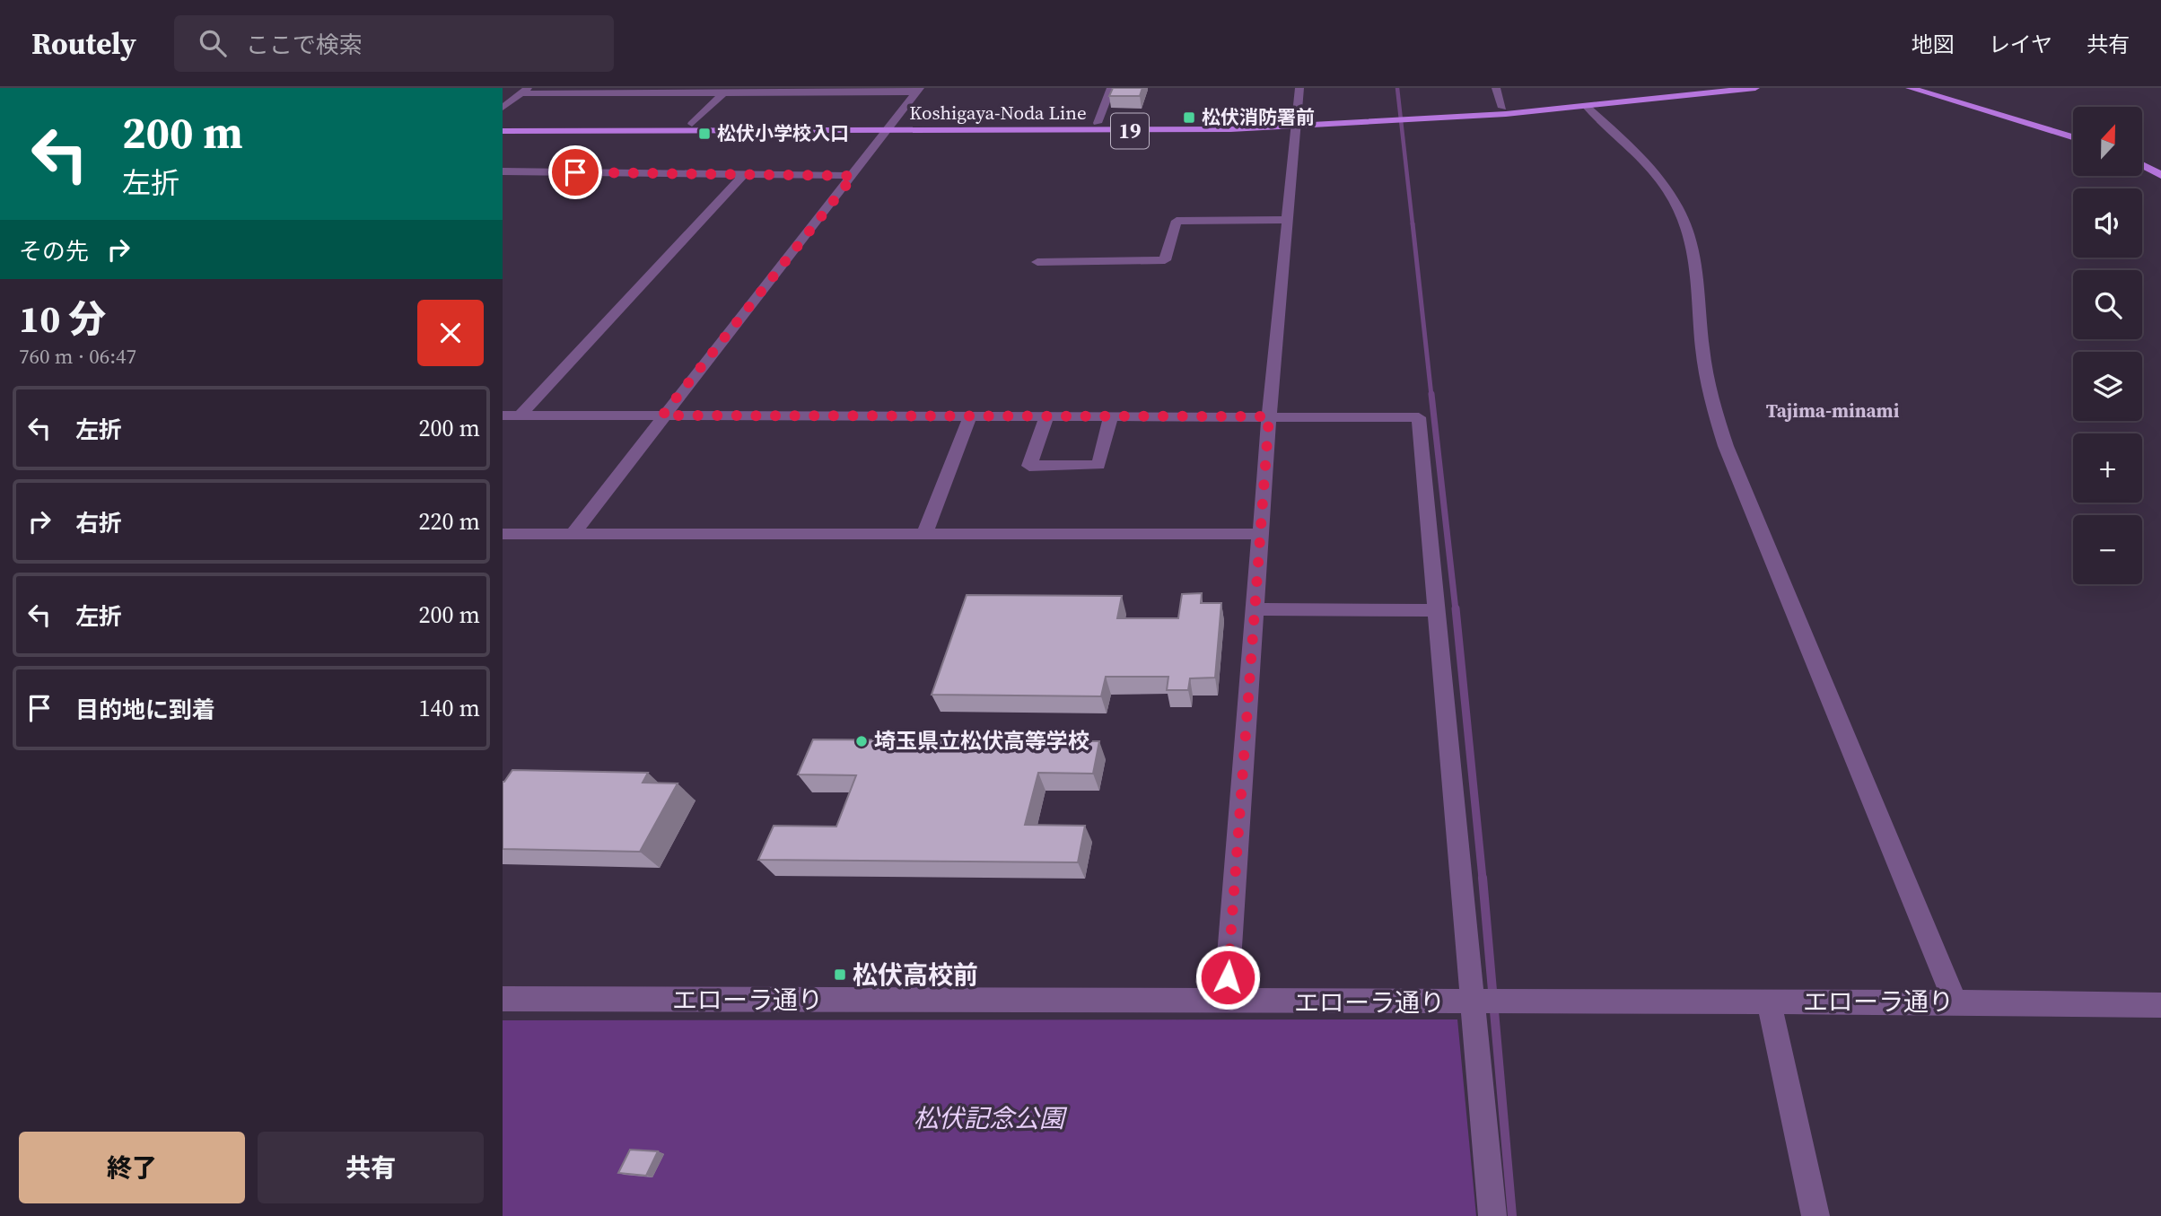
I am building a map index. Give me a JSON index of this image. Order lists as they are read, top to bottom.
{
  "streets": {
    "main road": ["Koshigaya-Noda Line", "19"],
    "street": ["エローラ通り"]
  },
  "districts": ["Tajima-minami"],
  "parks": ["松伏記念公園"],
  "places": {
    "transit": ["松伏消防署前", "松伏小学校入口", "松伏高校前"],
    "other": ["埼玉県立松伏高等学校"]
  },
  "north": "top",
  "page": {
    "header": "Routely",
    "search": "ここで検索",
    "nav": ["地図", "レイヤ", "共有"],
    "turn": ["200 m", "左折"],
    "map_buttons": ["+", "−"],
    "then": "その先",
    "heading": ["10 分", "760 m · 06:47"],
    "list": [
      {
        "name": "左折",
        "value": "200 m"
      },
      {
        "name": "右折",
        "value": "220 m"
      },
      {
        "name": "左折",
        "value": "200 m"
      },
      {
        "name": "目的地に到着",
        "value": "140 m"
      }
    ],
    "buttons": ["終了", "共有"]
  }
}
